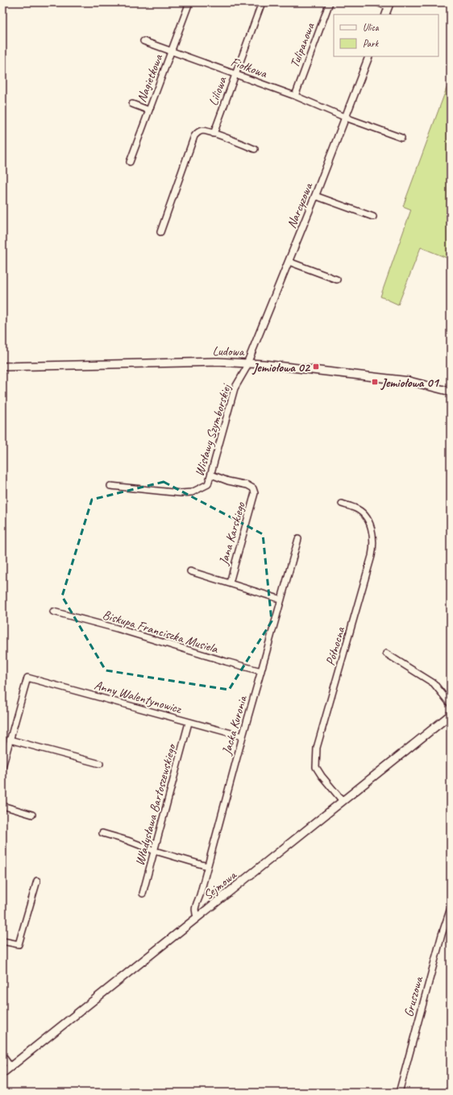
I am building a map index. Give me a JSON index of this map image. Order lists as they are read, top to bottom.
{
  "streets": {
    "main road": ["Ludowa", "Sejmowa"],
    "street": [
      "Tulipanowa",
      "Fiołkowa",
      "Nagietkowa",
      "Liliowa",
      "Narcyzowa",
      "Wisławy Szymborskiej",
      "Jana Karskiego",
      "Biskupa Franciszka Musiela",
      "Północna",
      "Anny Walentynowicz",
      "Jacka Kuronia",
      "Władysława Bartoszewskiego",
      "Gruszowa"
    ]
  },
  "crossings": [
    ["Tulipanowa", "Fiołkowa"],
    ["Fiołkowa", "Nagietkowa"],
    ["Fiołkowa", "Liliowa"],
    ["Fiołkowa", "Narcyzowa"],
    ["Narcyzowa", "Ludowa"],
    ["Narcyzowa", "Wisławy Szymborskiej"],
    ["Ludowa", "Wisławy Szymborskiej"],
    ["Wisławy Szymborskiej", "Jana Karskiego"],
    ["Biskupa Franciszka Musiela", "Jacka Kuronia"],
    ["Północna", "Sejmowa"],
    ["Anny Walentynowicz", "Jacka Kuronia"],
    ["Anny Walentynowicz", "Władysława Bartoszewskiego"],
    ["Jacka Kuronia", "Sejmowa"]
  ],
  "places": {
    "transit": ["Jemiołowa 02", "Jemiołowa 01"]
  },
  "legend": ["Ulica", "Park"]
}
